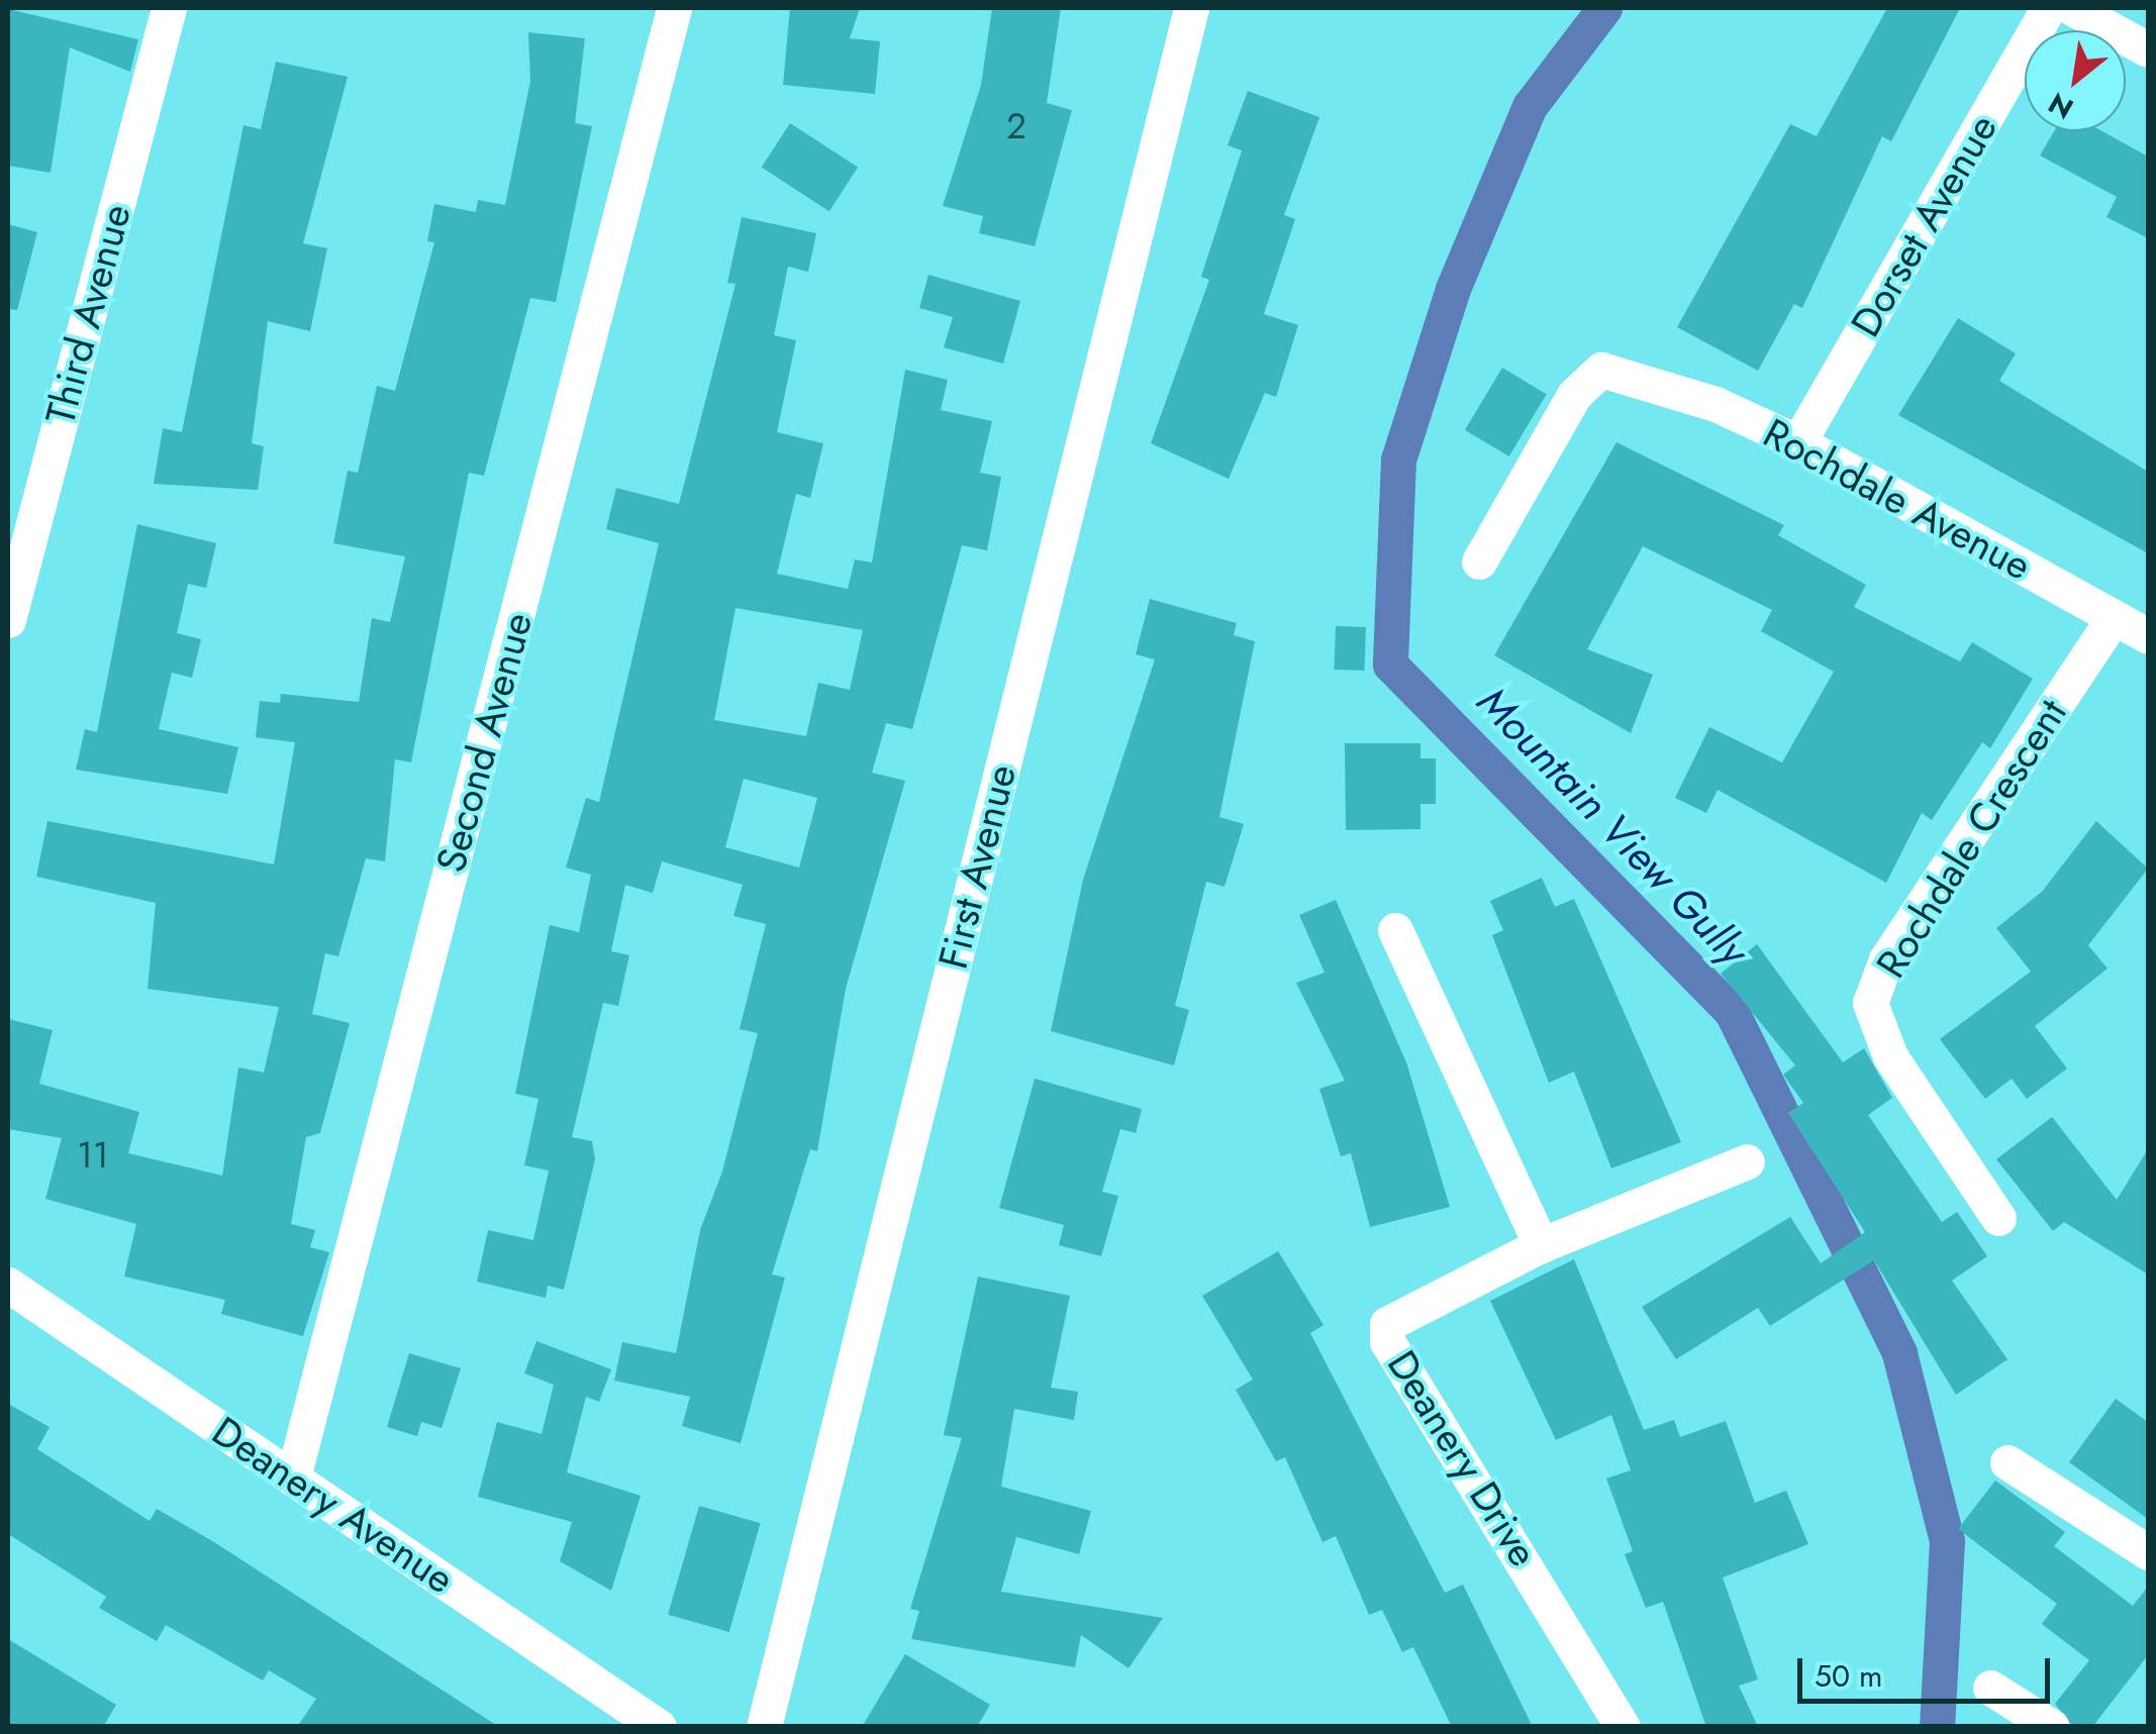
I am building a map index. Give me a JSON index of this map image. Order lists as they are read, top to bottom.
{
  "streets": {
    "street": [
      "Dorset Avenue",
      "Third Avenue",
      "Rochdale Avenue",
      "Second Avenue",
      "Rochdale Crescent",
      "First Avenue",
      "Deanery Drive",
      "Deanery Avenue"
    ]
  },
  "crossings": [
    ["Dorset Avenue", "Rochdale Avenue"],
    ["Rochdale Avenue", "Rochdale Crescent"],
    ["Second Avenue", "Deanery Avenue"]
  ],
  "water": ["Mountain View Gully"],
  "house_numbers": ["2", "11"],
  "scale_bar": "50 m",
  "north": "bottom left"
}
